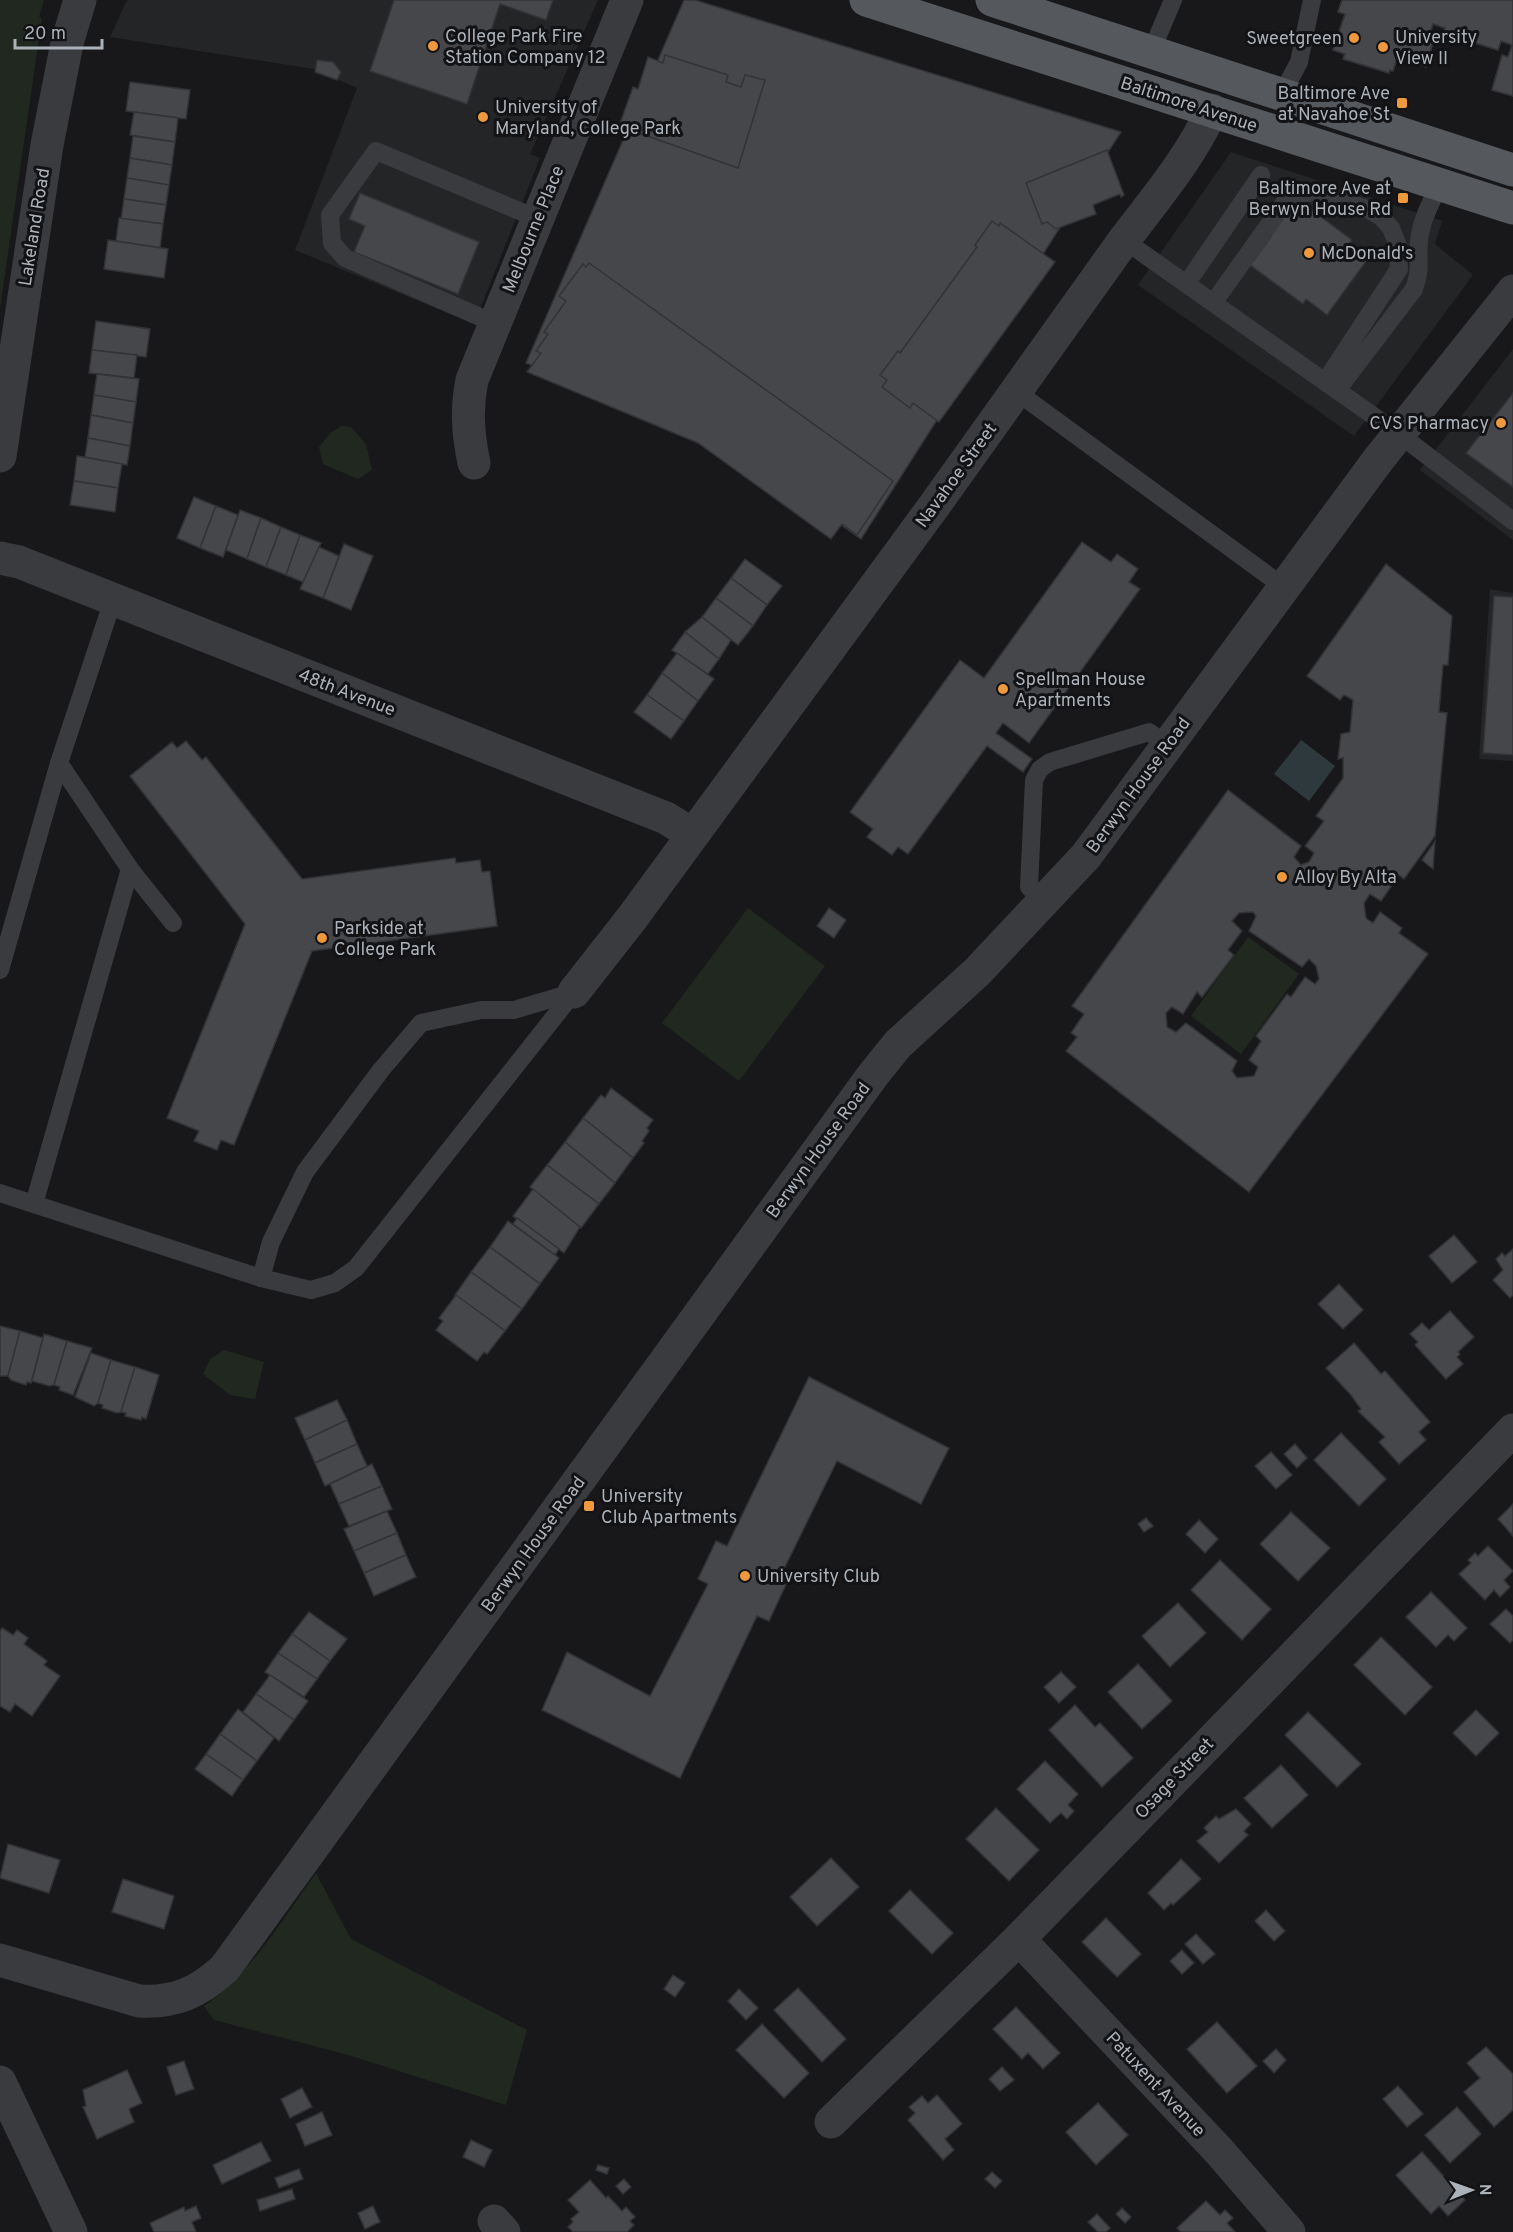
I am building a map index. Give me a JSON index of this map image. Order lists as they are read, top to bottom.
{
  "streets": {
    "main road": ["Baltimore Avenue"],
    "street": [
      "Lakeland Road",
      "Melbourne Place",
      "Navahoe Street",
      "48th Avenue",
      "Berwyn House Road",
      "Osage Street",
      "Patuxent Avenue"
    ]
  },
  "crossings": [
    ["Baltimore Avenue", "Navahoe Street"],
    ["Navahoe Street", "48th Avenue"],
    ["Osage Street", "Patuxent Avenue"]
  ],
  "places": {
    "other": [
      "Sweetgreen",
      "College Park Fire Station Company 12",
      "University View II",
      "University of Maryland, College Park",
      "McDonald's",
      "CVS Pharmacy",
      "Spellman House Apartments",
      "Alloy By Alta",
      "Parkside at College Park",
      "University Club"
    ],
    "transit": ["Baltimore Ave at Navahoe St", "Baltimore Ave at Berwyn House Rd", "University Club Apartments"]
  },
  "scale_bar": "20 m",
  "north": "right"
}
